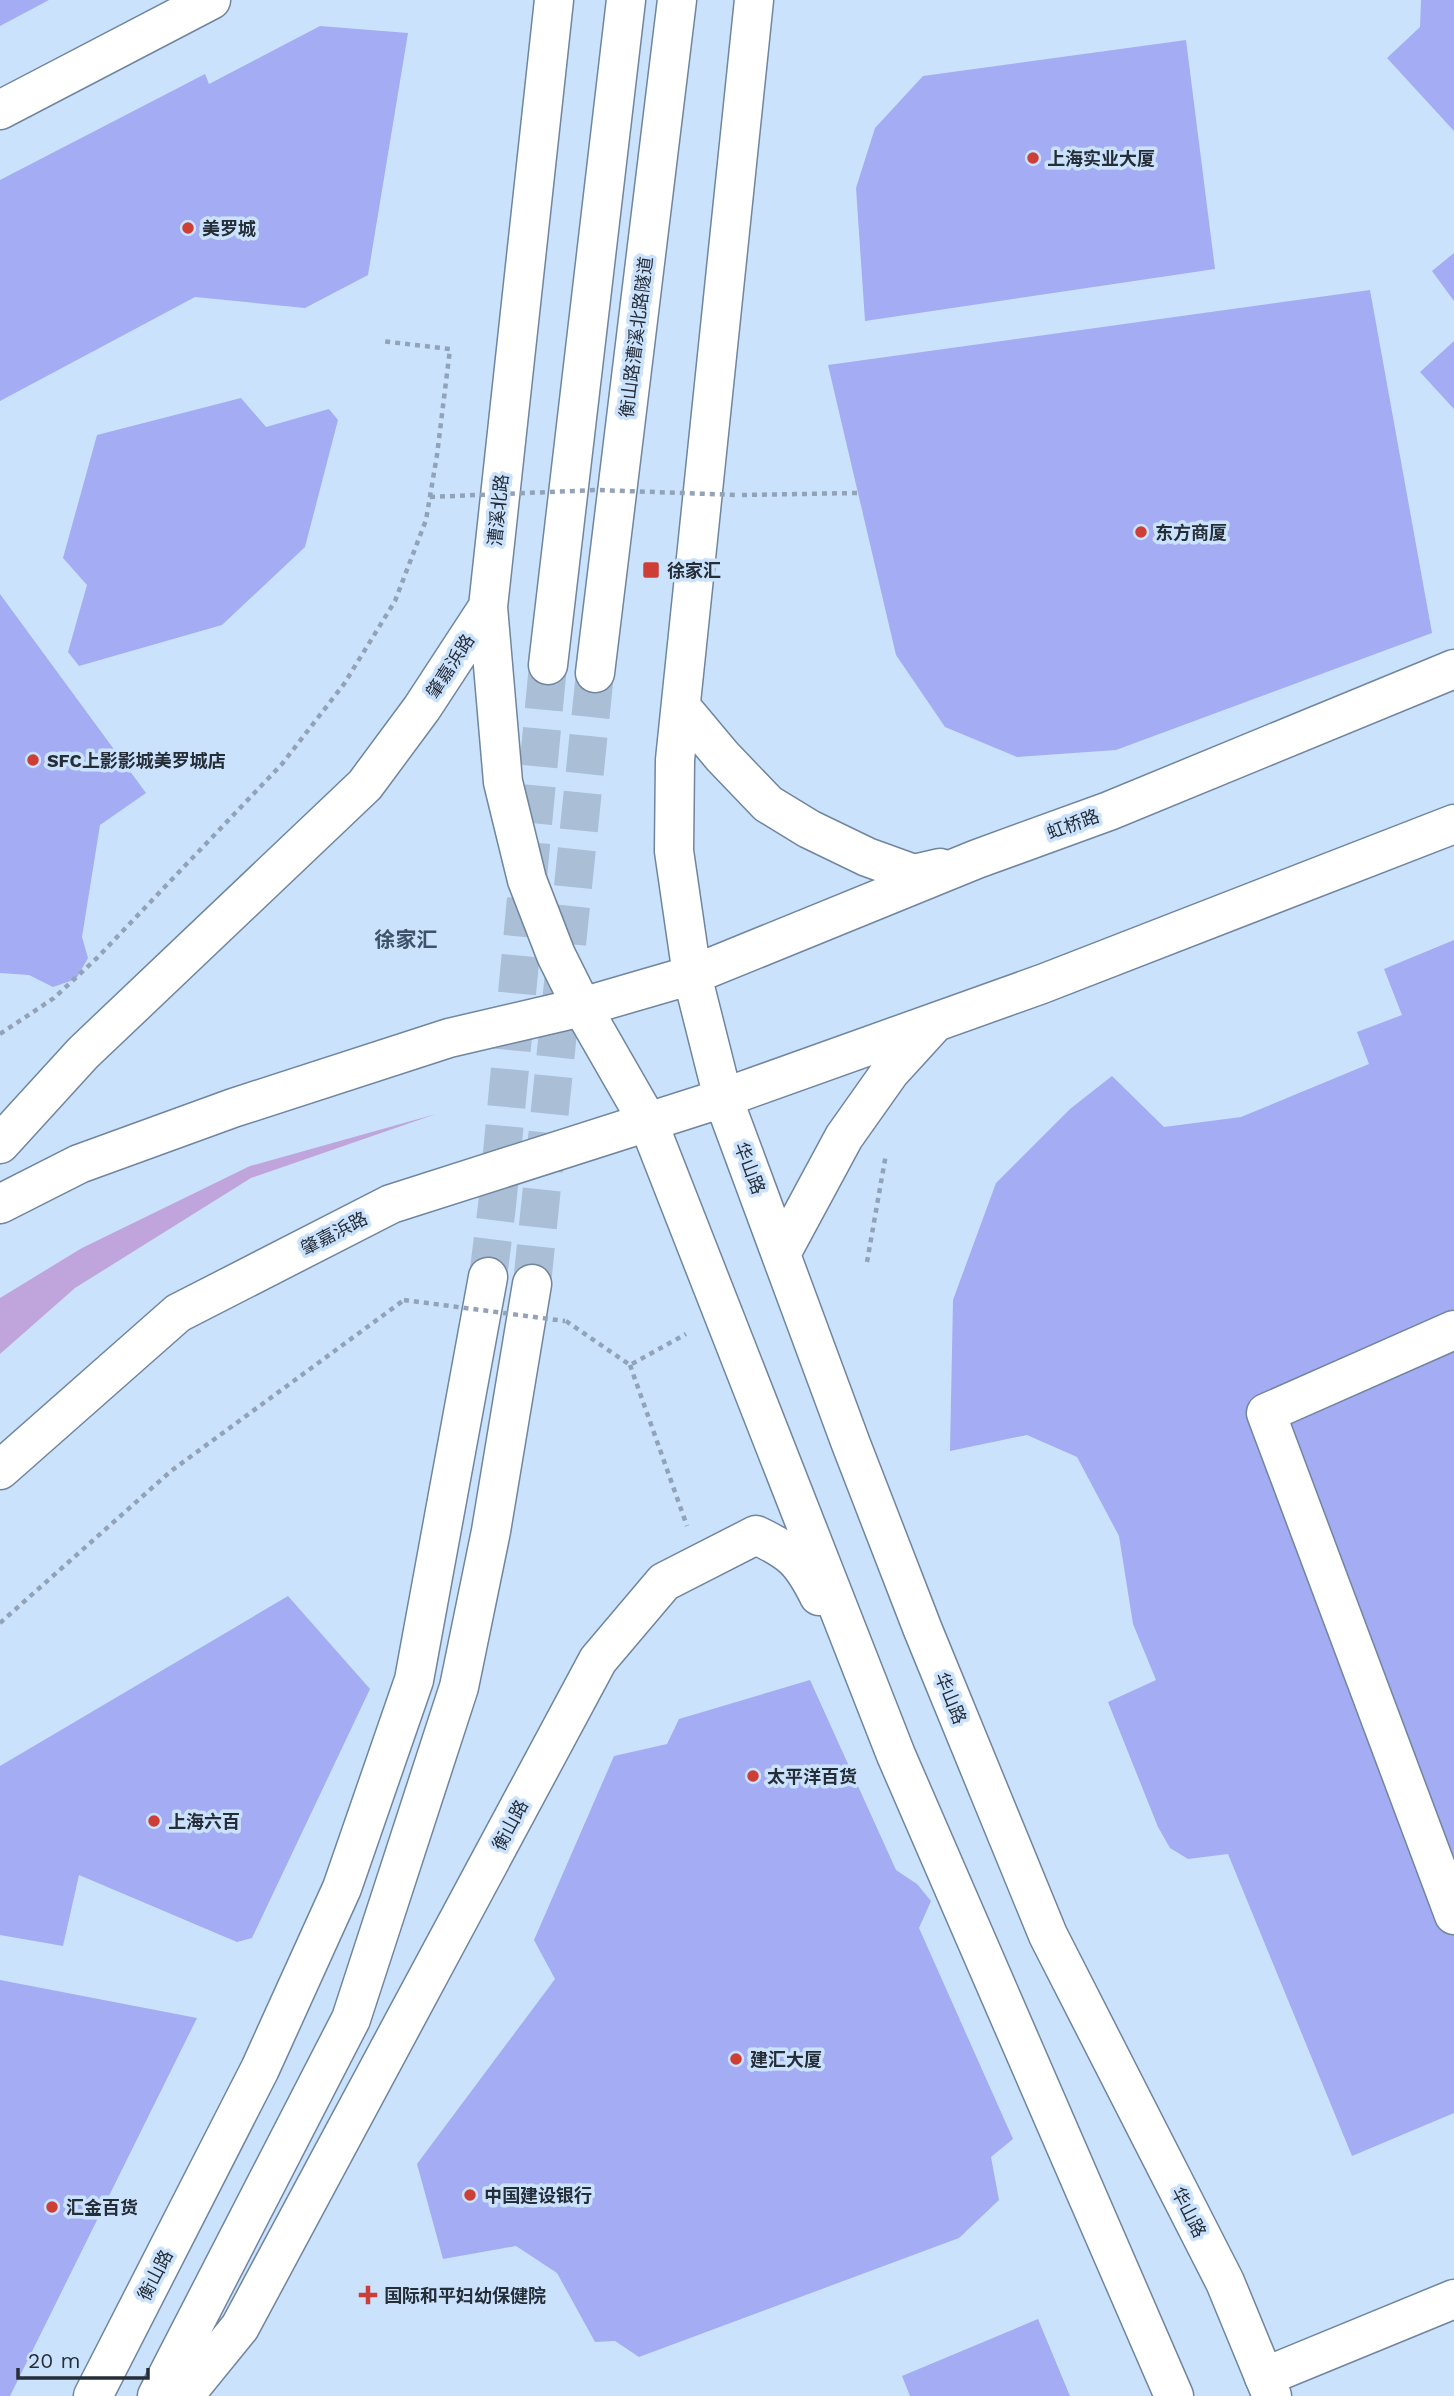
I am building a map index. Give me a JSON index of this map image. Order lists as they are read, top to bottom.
{
  "streets": {
    "main road": [
      "衡山路漕溪北路隧道",
      "漕溪北路",
      "肇嘉浜路",
      "虹桥路",
      "华山路",
      "衡山路"
    ]
  },
  "crossings": [
    ["漕溪北路", "肇嘉浜路"],
    ["肇嘉浜路", "华山路"],
    ["虹桥路", "华山路"]
  ],
  "districts": ["徐家汇"],
  "places": {
    "other": [
      "上海实业大厦",
      "美罗城",
      "东方商厦",
      "SFC上影影城美罗城店",
      "太平洋百货",
      "上海六百",
      "建汇大厦",
      "中国建设银行",
      "汇金百货"
    ],
    "transit": ["徐家汇"],
    "health": ["国际和平妇幼保健院"]
  },
  "scale_bar": "20 m"
}
